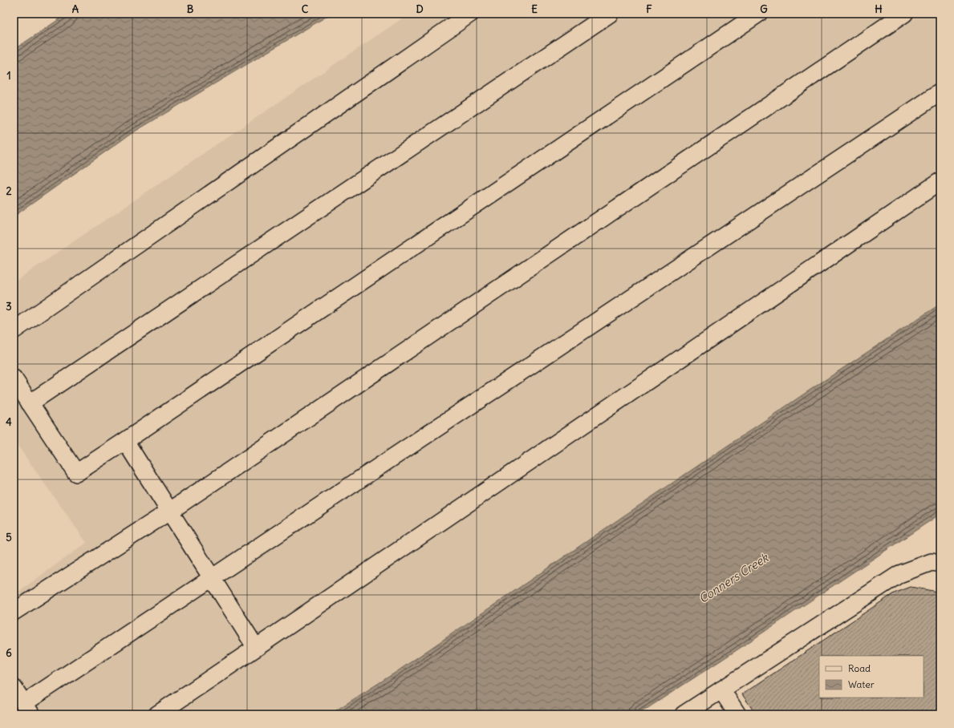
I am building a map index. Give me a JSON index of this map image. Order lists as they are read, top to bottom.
{
  "water": ["Conners Creek"],
  "legend": ["Road", "Water"],
  "grid": {
    "columns": [
      "A",
      "B",
      "C",
      "D",
      "E",
      "F",
      "G",
      "H"
    ],
    "rows": [
      "1",
      "2",
      "3",
      "4",
      "5",
      "6"
    ]
  }
}
